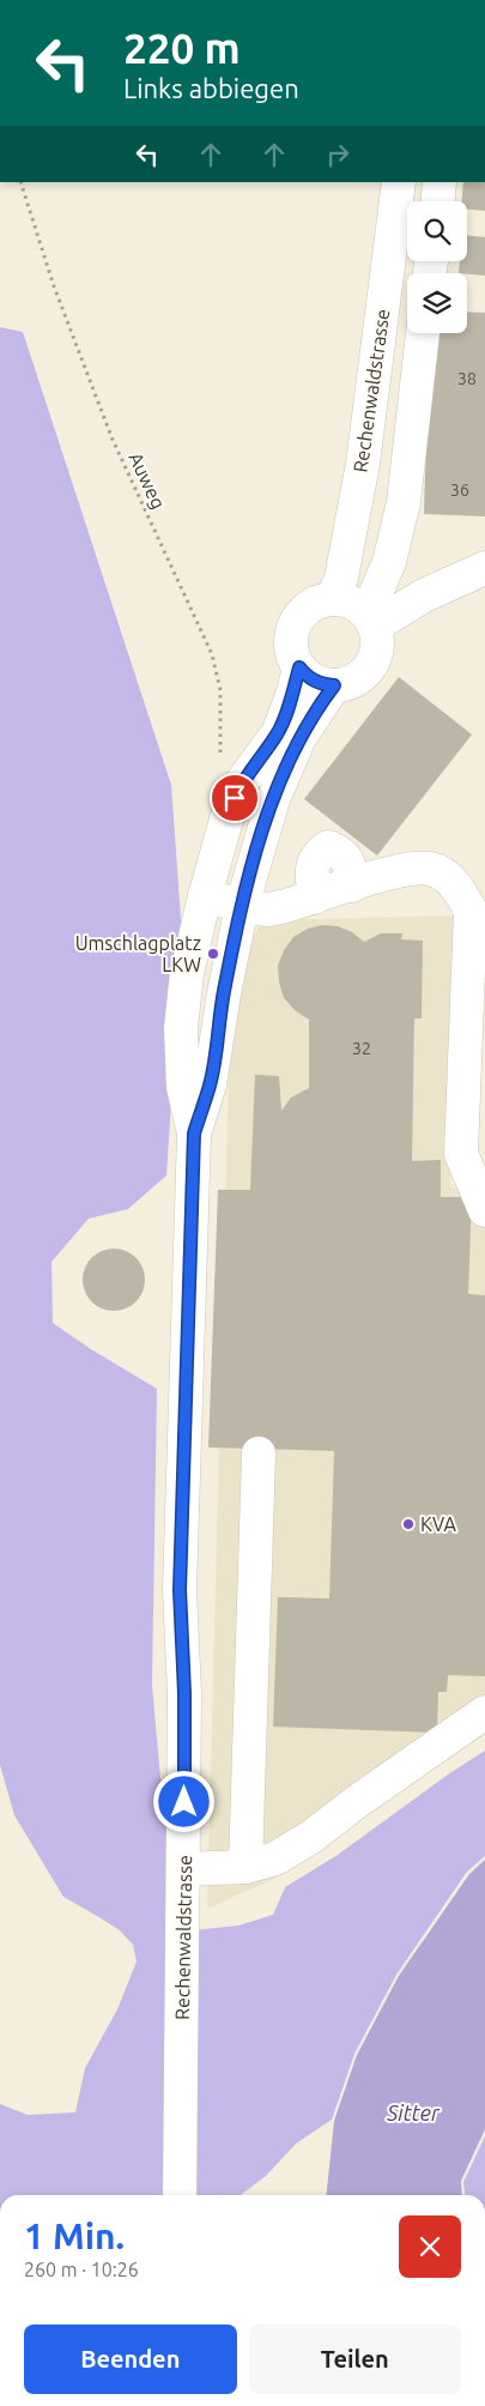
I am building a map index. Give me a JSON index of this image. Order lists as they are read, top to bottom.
{
  "streets": {
    "street": ["Rechenwaldstrasse"],
    "path": ["Auweg"]
  },
  "crossings": [
    ["Rechenwaldstrasse", "Auweg"]
  ],
  "water": ["Sitter"],
  "places": ["Umschlagplatz LKW", "KVA"],
  "house_numbers": ["38", "36", "32"],
  "page": {
    "turn": ["220 m", "Links abbiegen"],
    "heading": ["1 Min.", "260 m · 10:26"],
    "buttons": ["Beenden", "Teilen"]
  }
}
